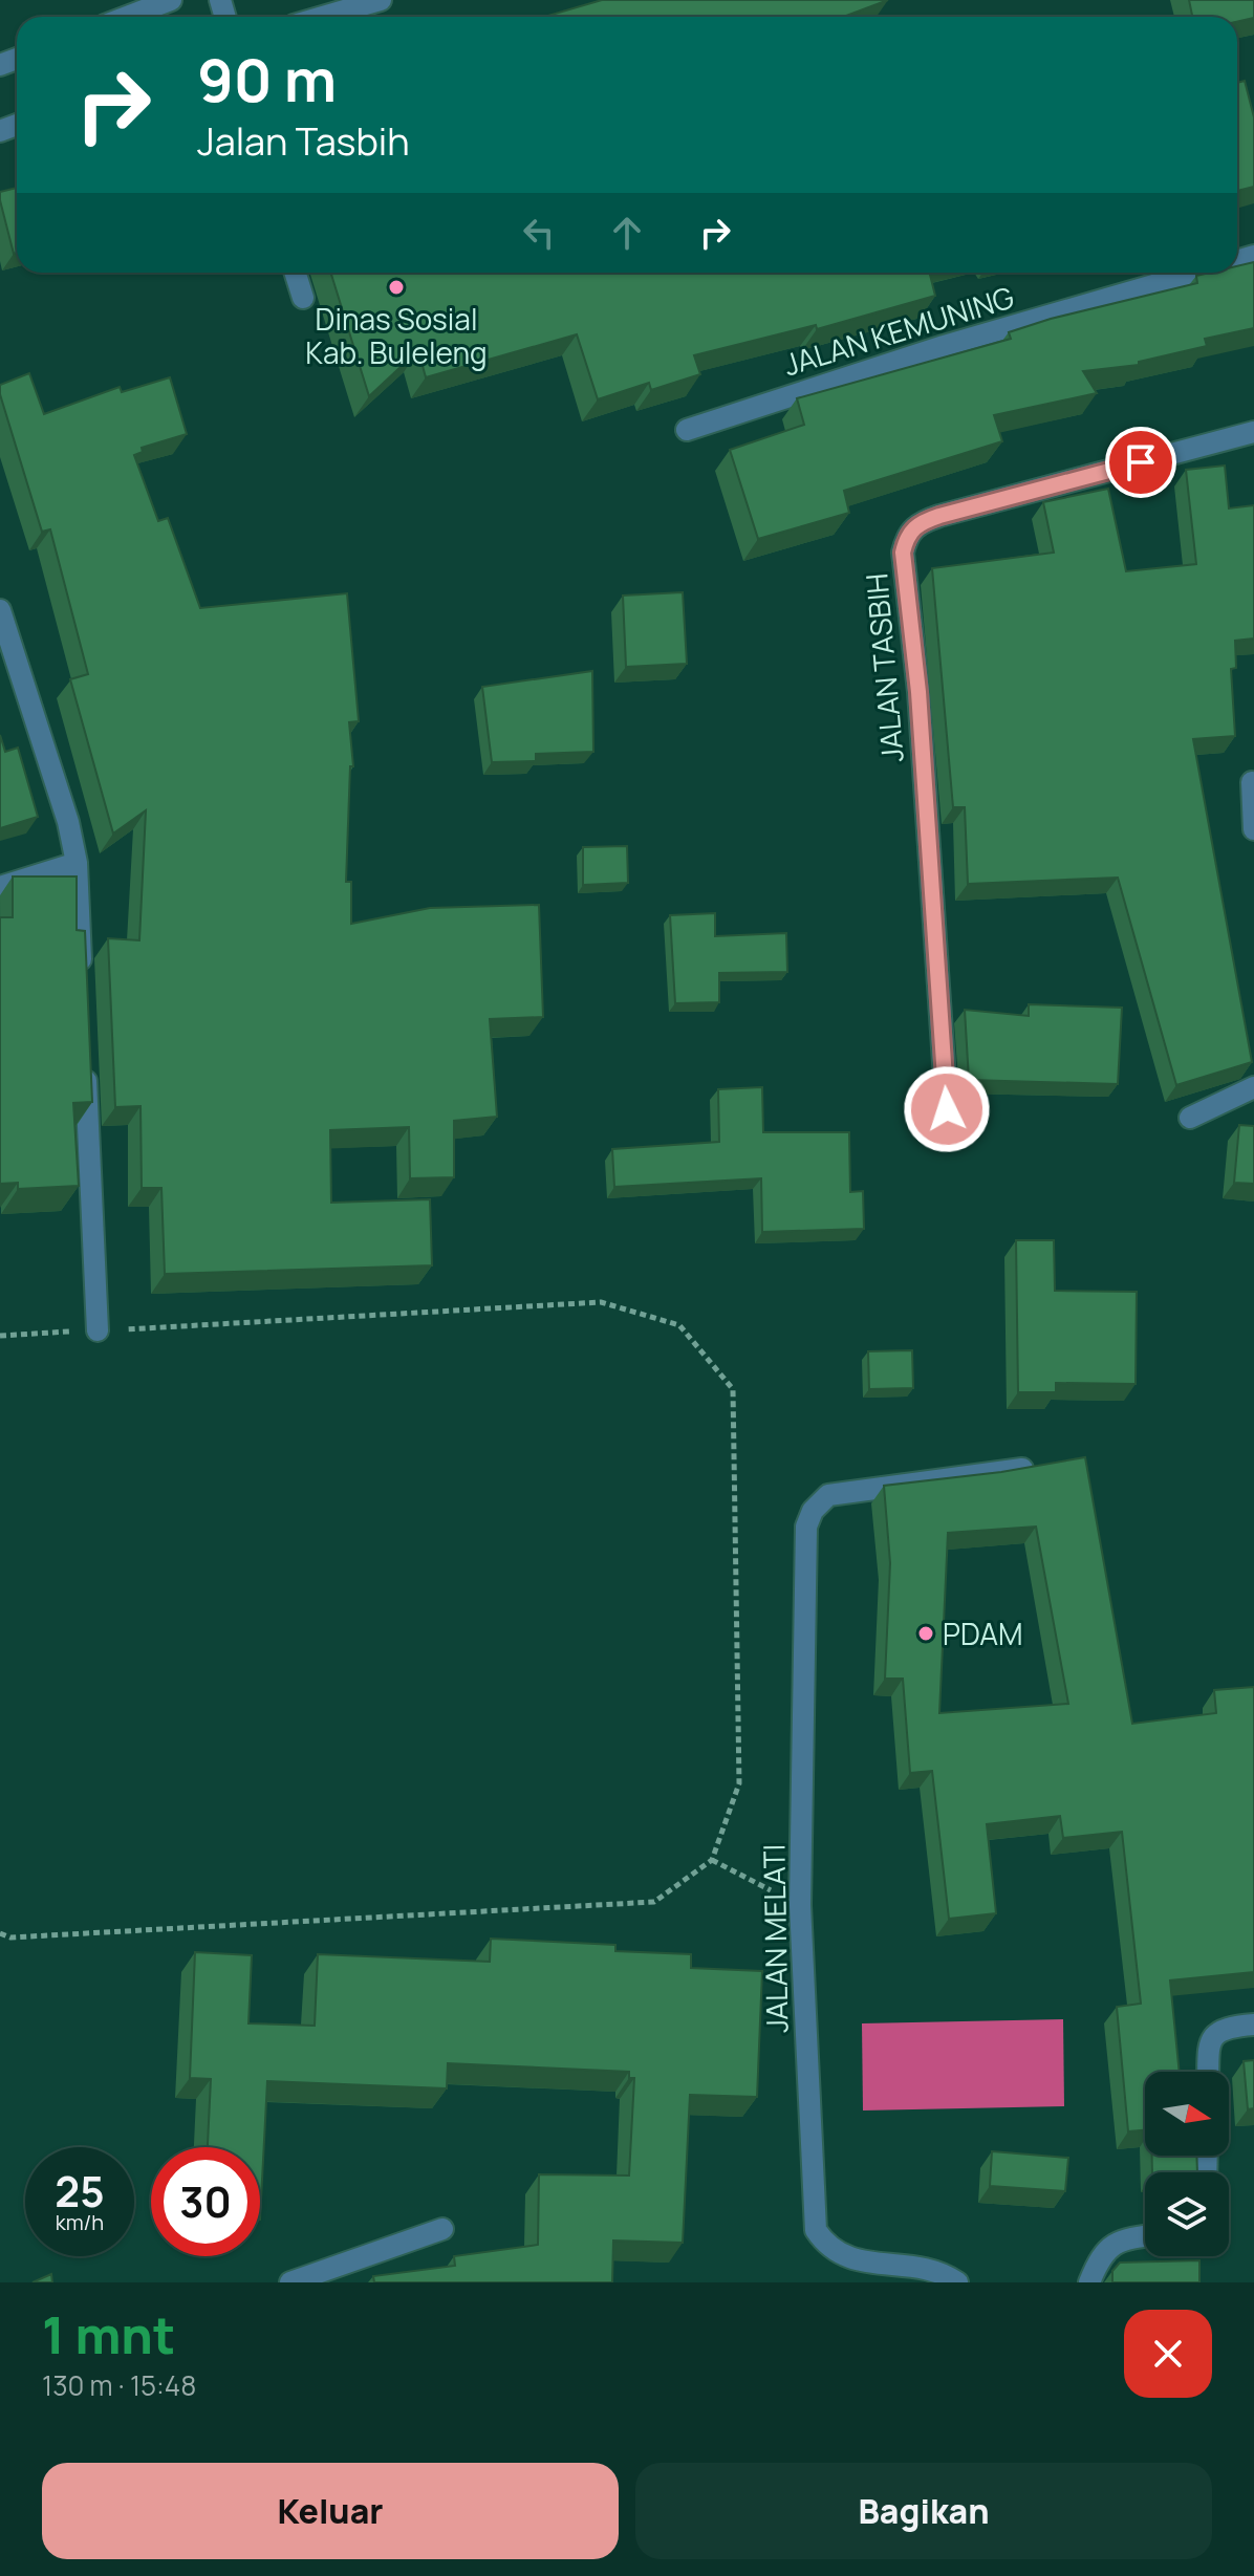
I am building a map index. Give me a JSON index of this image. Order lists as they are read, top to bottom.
{
  "streets": {
    "street": ["JALAN KEMUNING", "JALAN TASBIH", "JALAN MELATI"]
  },
  "places": ["Dinas Sosial Kab. Buleleng", "PDAM"],
  "north": "right",
  "page": {
    "turn": ["90 m", "Jalan Tasbih"],
    "speed": "25 km/h",
    "limit": "30",
    "heading": ["1 mnt", "130 m · 15:48"],
    "buttons": ["Keluar", "Bagikan"]
  }
}
